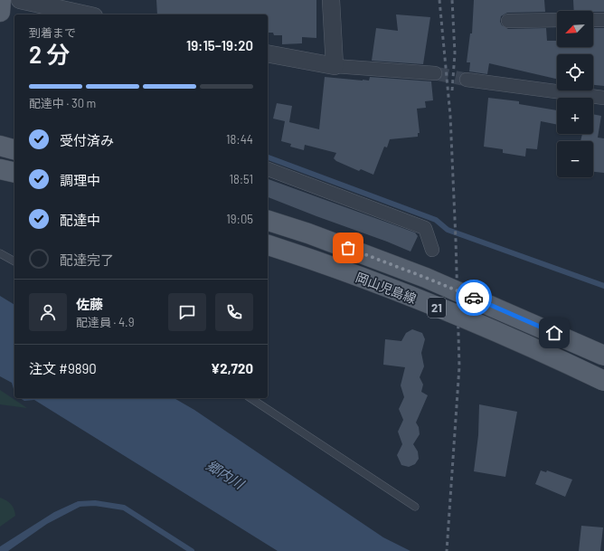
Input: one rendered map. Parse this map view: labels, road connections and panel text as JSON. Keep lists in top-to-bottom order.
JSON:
{
  "streets": {
    "main road": ["岡山児島線", "21"]
  },
  "water": ["郷内川"],
  "north": "bottom left",
  "page": {
    "map_buttons": ["+", "−"],
    "heading": ["2 分", "到着まで", "19:15–19:20"],
    "panel": [
      "佐藤",
      "配達員 · 4.9",
      "注文 #9890",
      "¥2,720"
    ],
    "bar": "配達中 · 30 m",
    "list": [
      ["受付済み", "18:44"],
      ["調理中", "18:51"],
      ["配達中", "19:05"],
      "配達完了"
    ]
  }
}
